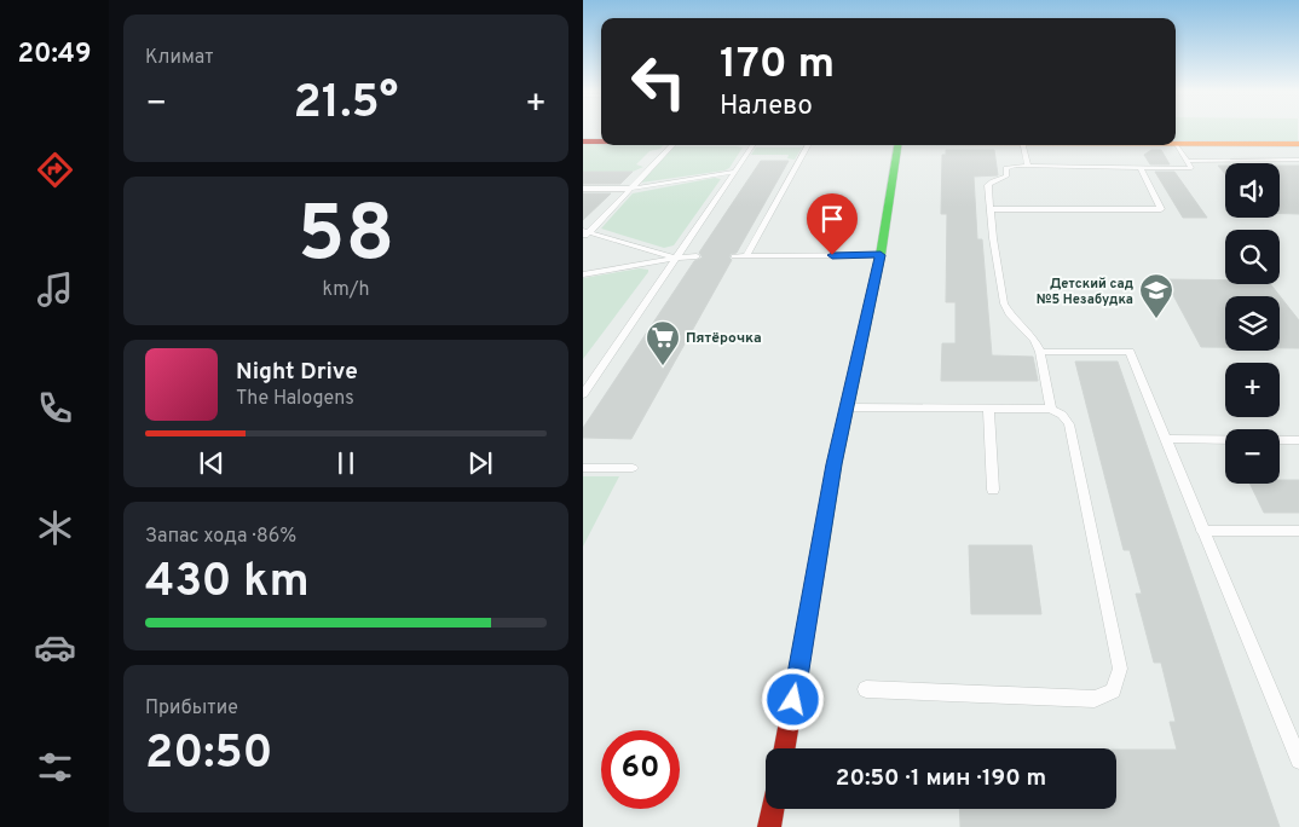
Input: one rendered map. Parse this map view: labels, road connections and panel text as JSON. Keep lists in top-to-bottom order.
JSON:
{
  "places": {
    "school or university": ["Детский сад №5 Незабудка"],
    "supermarket": ["Пятёрочка"]
  },
  "page": {
    "tabs": "20:49",
    "tile": [
      "Климат",
      ["58", "km/h"],
      ["Запас хода · 86%", "430 km"],
      ["Прибытие", "20:50"]
    ],
    "turn": ["170 m", "Налево"],
    "heat": ["−", "21.5°", "+"],
    "map_buttons": ["+", "−"],
    "song": ["Night Drive", "The Halogens"],
    "limit": "60",
    "trip": "20:50 · 1 мин · 190 m"
  }
}
